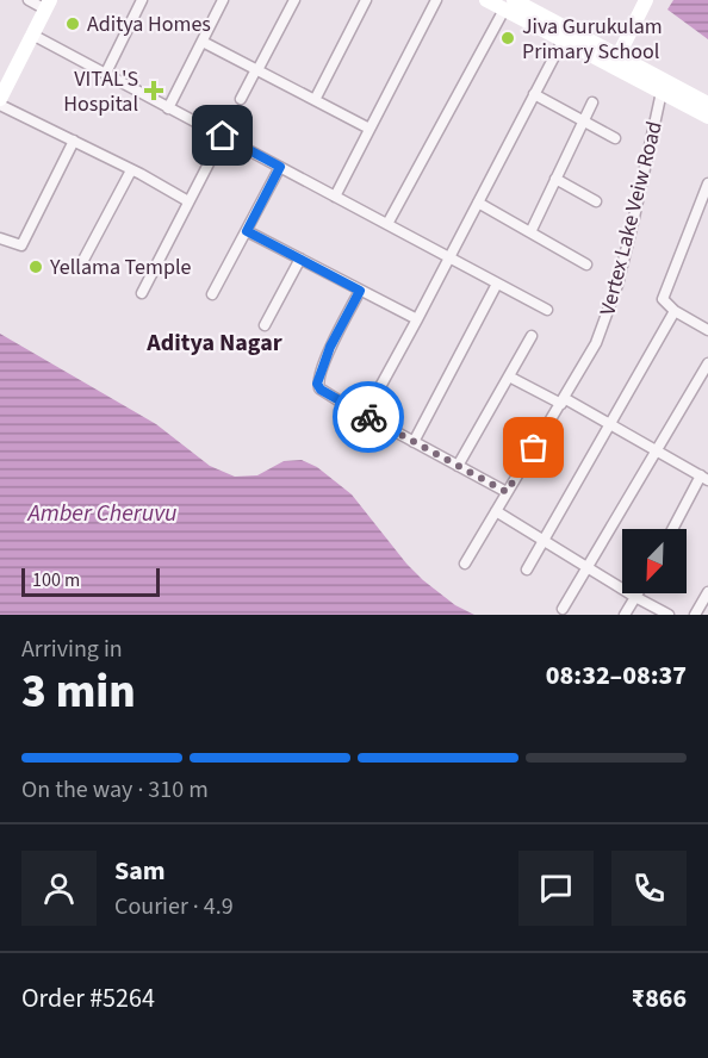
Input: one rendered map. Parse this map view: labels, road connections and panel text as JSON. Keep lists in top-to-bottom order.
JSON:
{
  "streets": {
    "street": ["Vertex Lake Veiw Road"]
  },
  "districts": ["Aditya Nagar"],
  "water": ["Amber Cheruvu"],
  "places": {
    "other": ["Aditya Homes", "Jiva Gurukulam Primary School", "Yellama Temple"],
    "health": ["VITAL'S Hospital"]
  },
  "scale_bar": "100 m",
  "north": "bottom left",
  "page": {
    "scale": "100 m",
    "heading": ["3 min", "Arriving in", "08:32–08:37"],
    "panel": [
      "Sam",
      "Courier · 4.9",
      "Order #5264",
      "₹866"
    ],
    "bar": "On the way · 310 m"
  }
}
